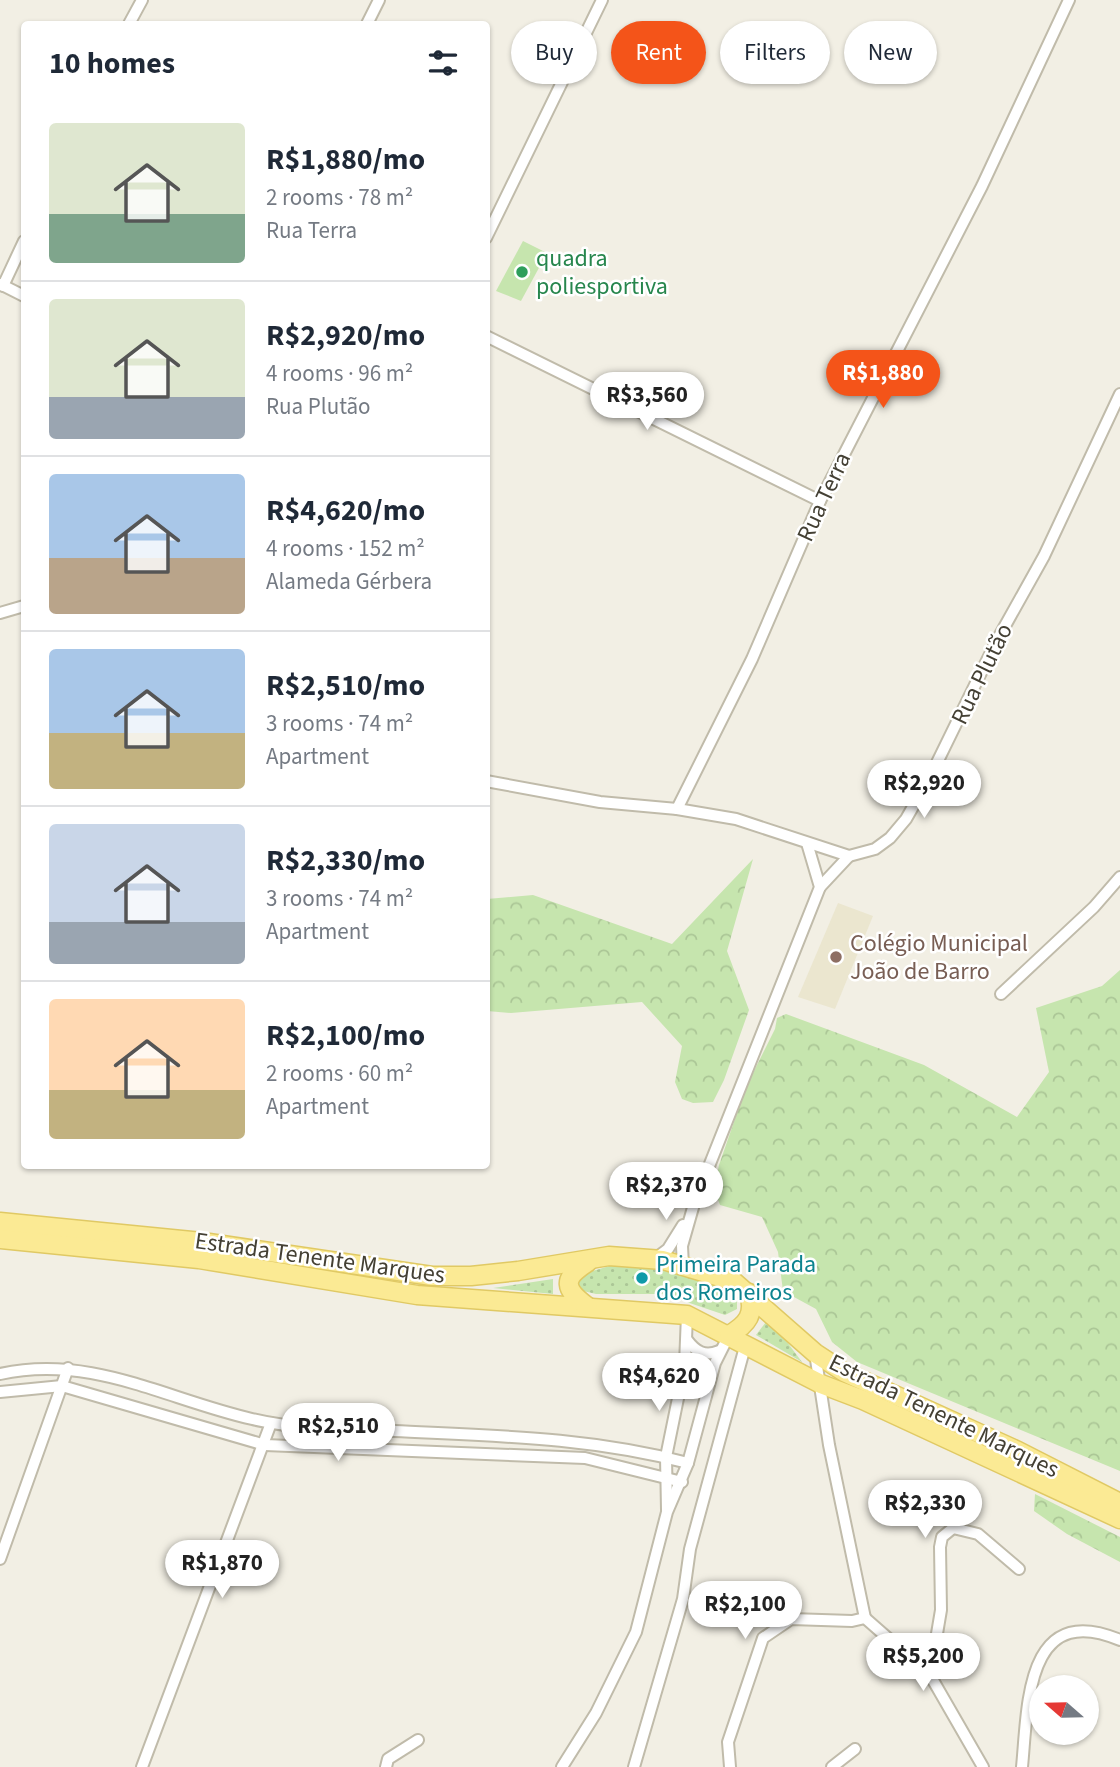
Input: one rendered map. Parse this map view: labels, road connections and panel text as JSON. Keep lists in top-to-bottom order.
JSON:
{
  "streets": {
    "main road": ["Estrada Tenente Marques"],
    "street": ["Rua Terra", "Rua Plutão"]
  },
  "places": ["quadra poliesportiva", "Colégio Municipal João de Barro", "Primeira Parada dos Romeiros"],
  "north": "left",
  "page": {
    "chip": [
      "Buy",
      "Rent",
      "Filters",
      "New"
    ],
    "heading": "10 homes",
    "list": [
      {
        "name": "R$1,880/mo",
        "note": "2 rooms · 78 m² · Rua Terra"
      },
      {
        "name": "R$2,920/mo",
        "note": "4 rooms · 96 m² · Rua Plutão"
      },
      {
        "name": "R$4,620/mo",
        "note": "4 rooms · 152 m² · Alameda Gérbera"
      },
      {
        "name": "R$2,510/mo",
        "note": "3 rooms · 74 m² · Apartment"
      },
      {
        "name": "R$2,330/mo",
        "note": "3 rooms · 74 m² · Apartment"
      },
      {
        "name": "R$2,100/mo",
        "note": "2 rooms · 60 m² · Apartment"
      }
    ],
    "price": [
      "R$1,880",
      "R$3,560",
      "R$2,920",
      "R$2,370",
      "R$4,620",
      "R$2,510",
      "R$2,330",
      "R$1,870",
      "R$2,100",
      "R$5,200"
    ]
  }
}
